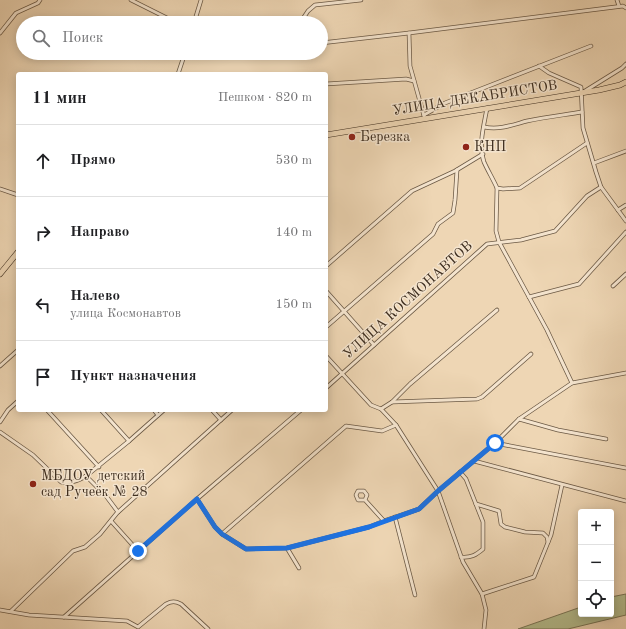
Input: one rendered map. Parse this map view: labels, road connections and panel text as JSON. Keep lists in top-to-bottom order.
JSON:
{
  "streets": {
    "main road": ["УЛИЦА ДЕКАБРИСТОВ"],
    "street": ["УЛИЦА КОСМОНАВТОВ"]
  },
  "places": ["Березка", "КНП", "МБДОУ детский сад Ручеёк № 28"],
  "page": {
    "search": "Поиск",
    "heading": ["11 мин", "Пешком · 820 m"],
    "list": [
      ["Прямо", "530 m"],
      ["Направо", "140 m"],
      ["Налево", "улица Космонавтов", "150 m"],
      "Пункт назначения"
    ],
    "map_buttons": ["+", "−"]
  }
}
